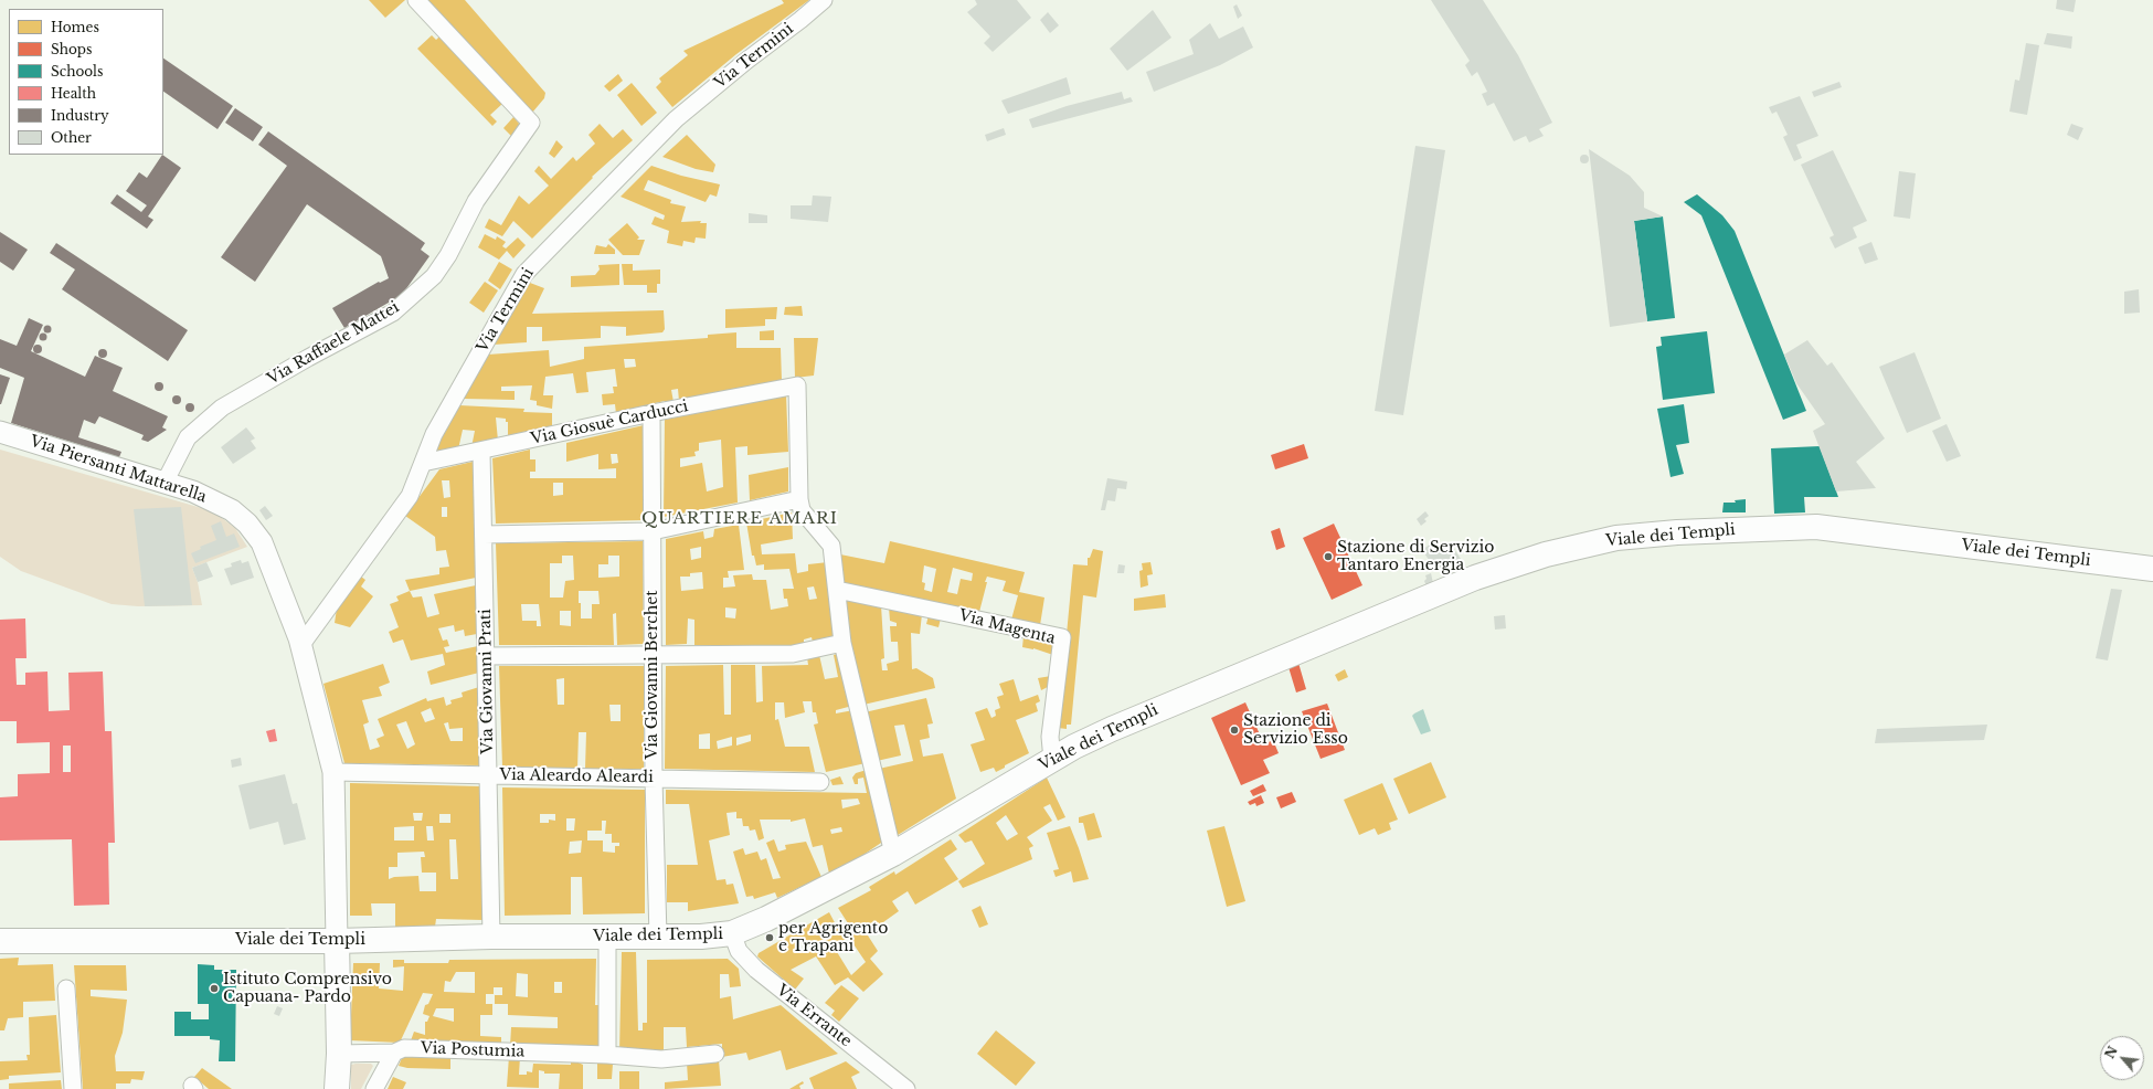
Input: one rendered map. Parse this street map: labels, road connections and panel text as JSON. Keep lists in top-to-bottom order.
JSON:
{
  "streets": {
    "main road": ["Viale dei Templi"],
    "street": [
      "Via Termini",
      "Via Raffaele Mattei",
      "Via Giosuè Carducci",
      "Via Piersanti Mattarella",
      "Via Magenta",
      "Via Giovanni Berchet",
      "Via Giovanni Prati",
      "Via Aleardo Aleardi",
      "Via Errante",
      "Via Postumia"
    ]
  },
  "crossings": [
    ["Via Termini", "Via Giosuè Carducci"],
    ["Via Termini", "Via Piersanti Mattarella"],
    ["Via Raffaele Mattei", "Via Piersanti Mattarella"],
    ["Via Giosuè Carducci", "Via Giovanni Berchet"],
    ["Via Giosuè Carducci", "Via Giovanni Prati"],
    ["Via Piersanti Mattarella", "Viale dei Templi"],
    ["Via Piersanti Mattarella", "Via Aleardo Aleardi"],
    ["Viale dei Templi", "Via Magenta"],
    ["Viale dei Templi", "Via Giovanni Berchet"],
    ["Viale dei Templi", "Via Giovanni Prati"],
    ["Viale dei Templi", "Via Errante"],
    ["Via Giovanni Berchet", "Via Aleardo Aleardi"],
    ["Via Giovanni Prati", "Via Aleardo Aleardi"]
  ],
  "districts": ["QUARTIERE AMARI"],
  "places": [
    "Stazione di Servizio Tantaro Energia",
    "Stazione di Servizio Esso",
    "per Agrigento e Trapani",
    "Istituto Comprensivo Capuana- Pardo"
  ],
  "legend": [
    "Homes",
    "Shops",
    "Schools",
    "Health",
    "Industry",
    "Other"
  ],
  "north": "top left"
}
